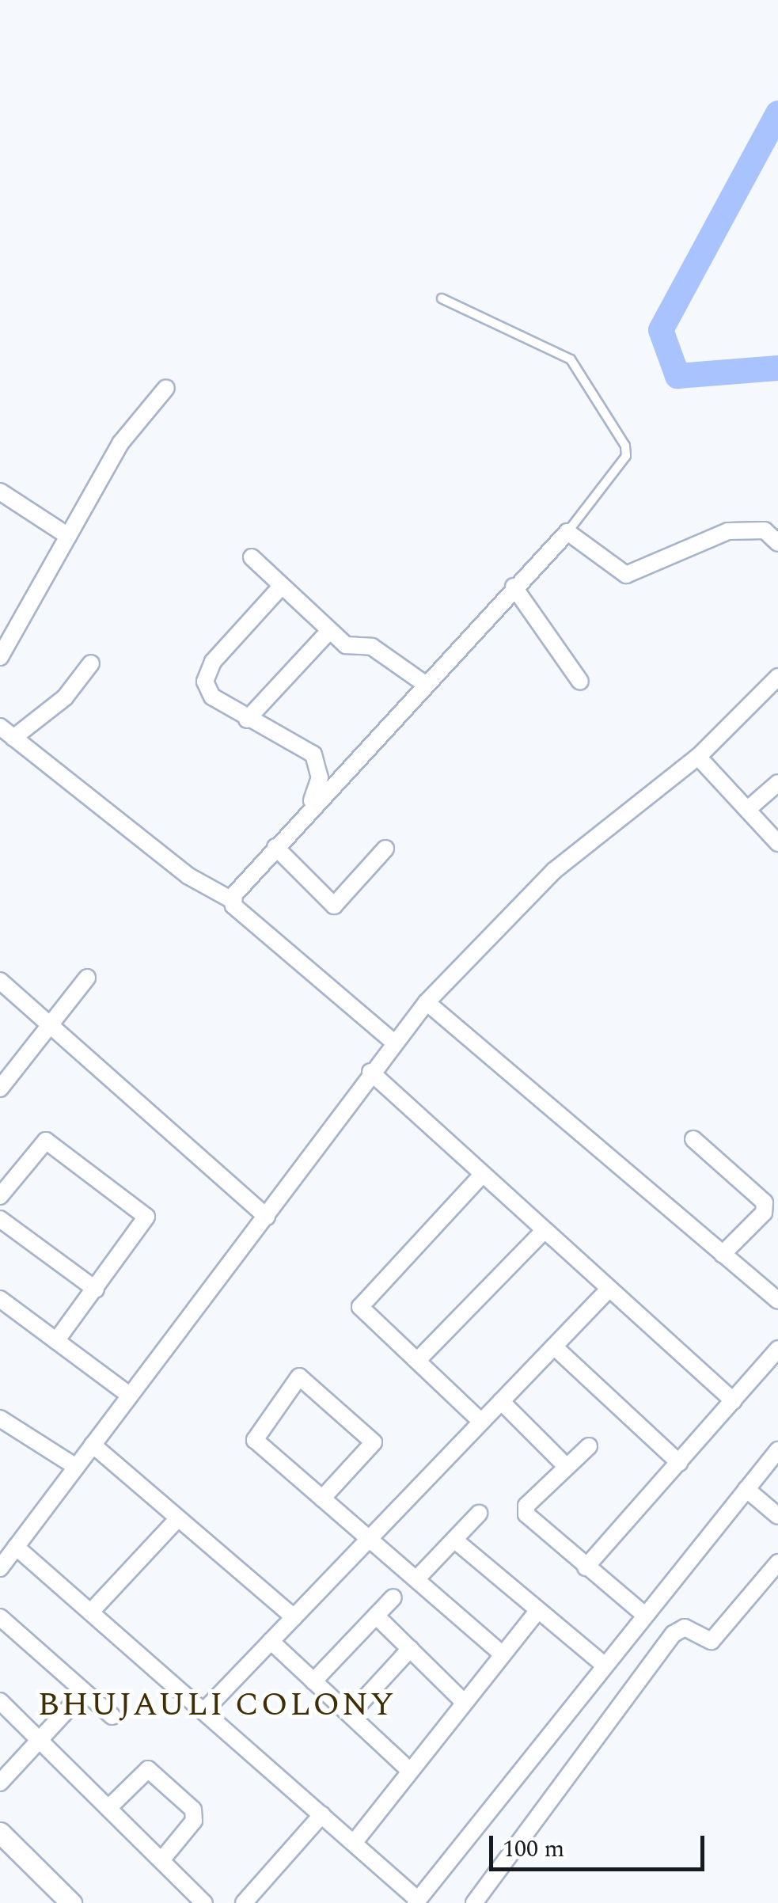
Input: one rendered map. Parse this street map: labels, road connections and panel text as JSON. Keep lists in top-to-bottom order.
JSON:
{
  "districts": ["BHUJAULI COLONY"],
  "scale_bar": "100 m"
}
